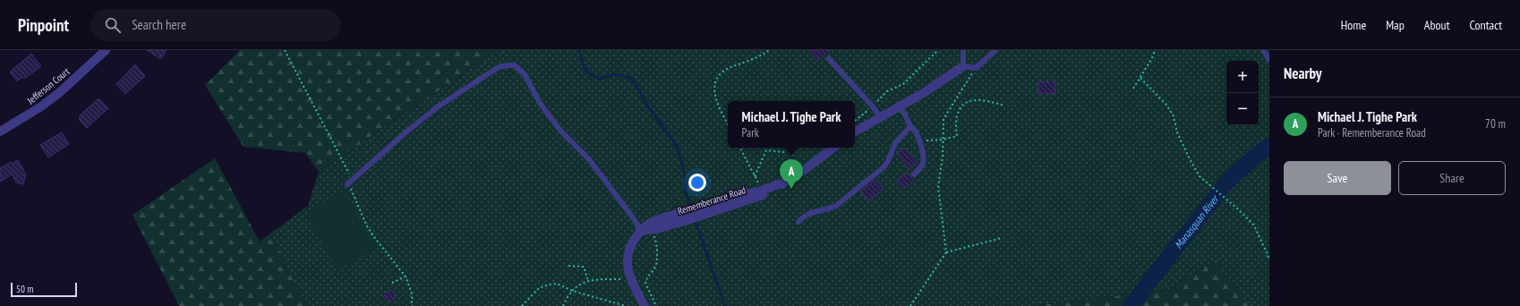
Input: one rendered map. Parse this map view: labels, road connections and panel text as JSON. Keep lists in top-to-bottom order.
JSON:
{
  "streets": {
    "street": ["Jefferson Court", "Rememberance Road"]
  },
  "water": ["Manasquan River"],
  "scale_bar": "50 m",
  "page": {
    "header": "Pinpoint",
    "search": "Search here",
    "nav": [
      "Home",
      "Map",
      "About",
      "Contact"
    ],
    "heading": "Nearby",
    "map_buttons": ["+", "−"],
    "list": [
      {
        "mark": "A",
        "name": "Michael J. Tighe Park",
        "note": "Park · Rememberance Road",
        "value": "70 m"
      }
    ],
    "popup": ["Michael J. Tighe Park", "Park"],
    "buttons": ["Save", "Share"],
    "pins": "A",
    "scale": "50 m"
  }
}
